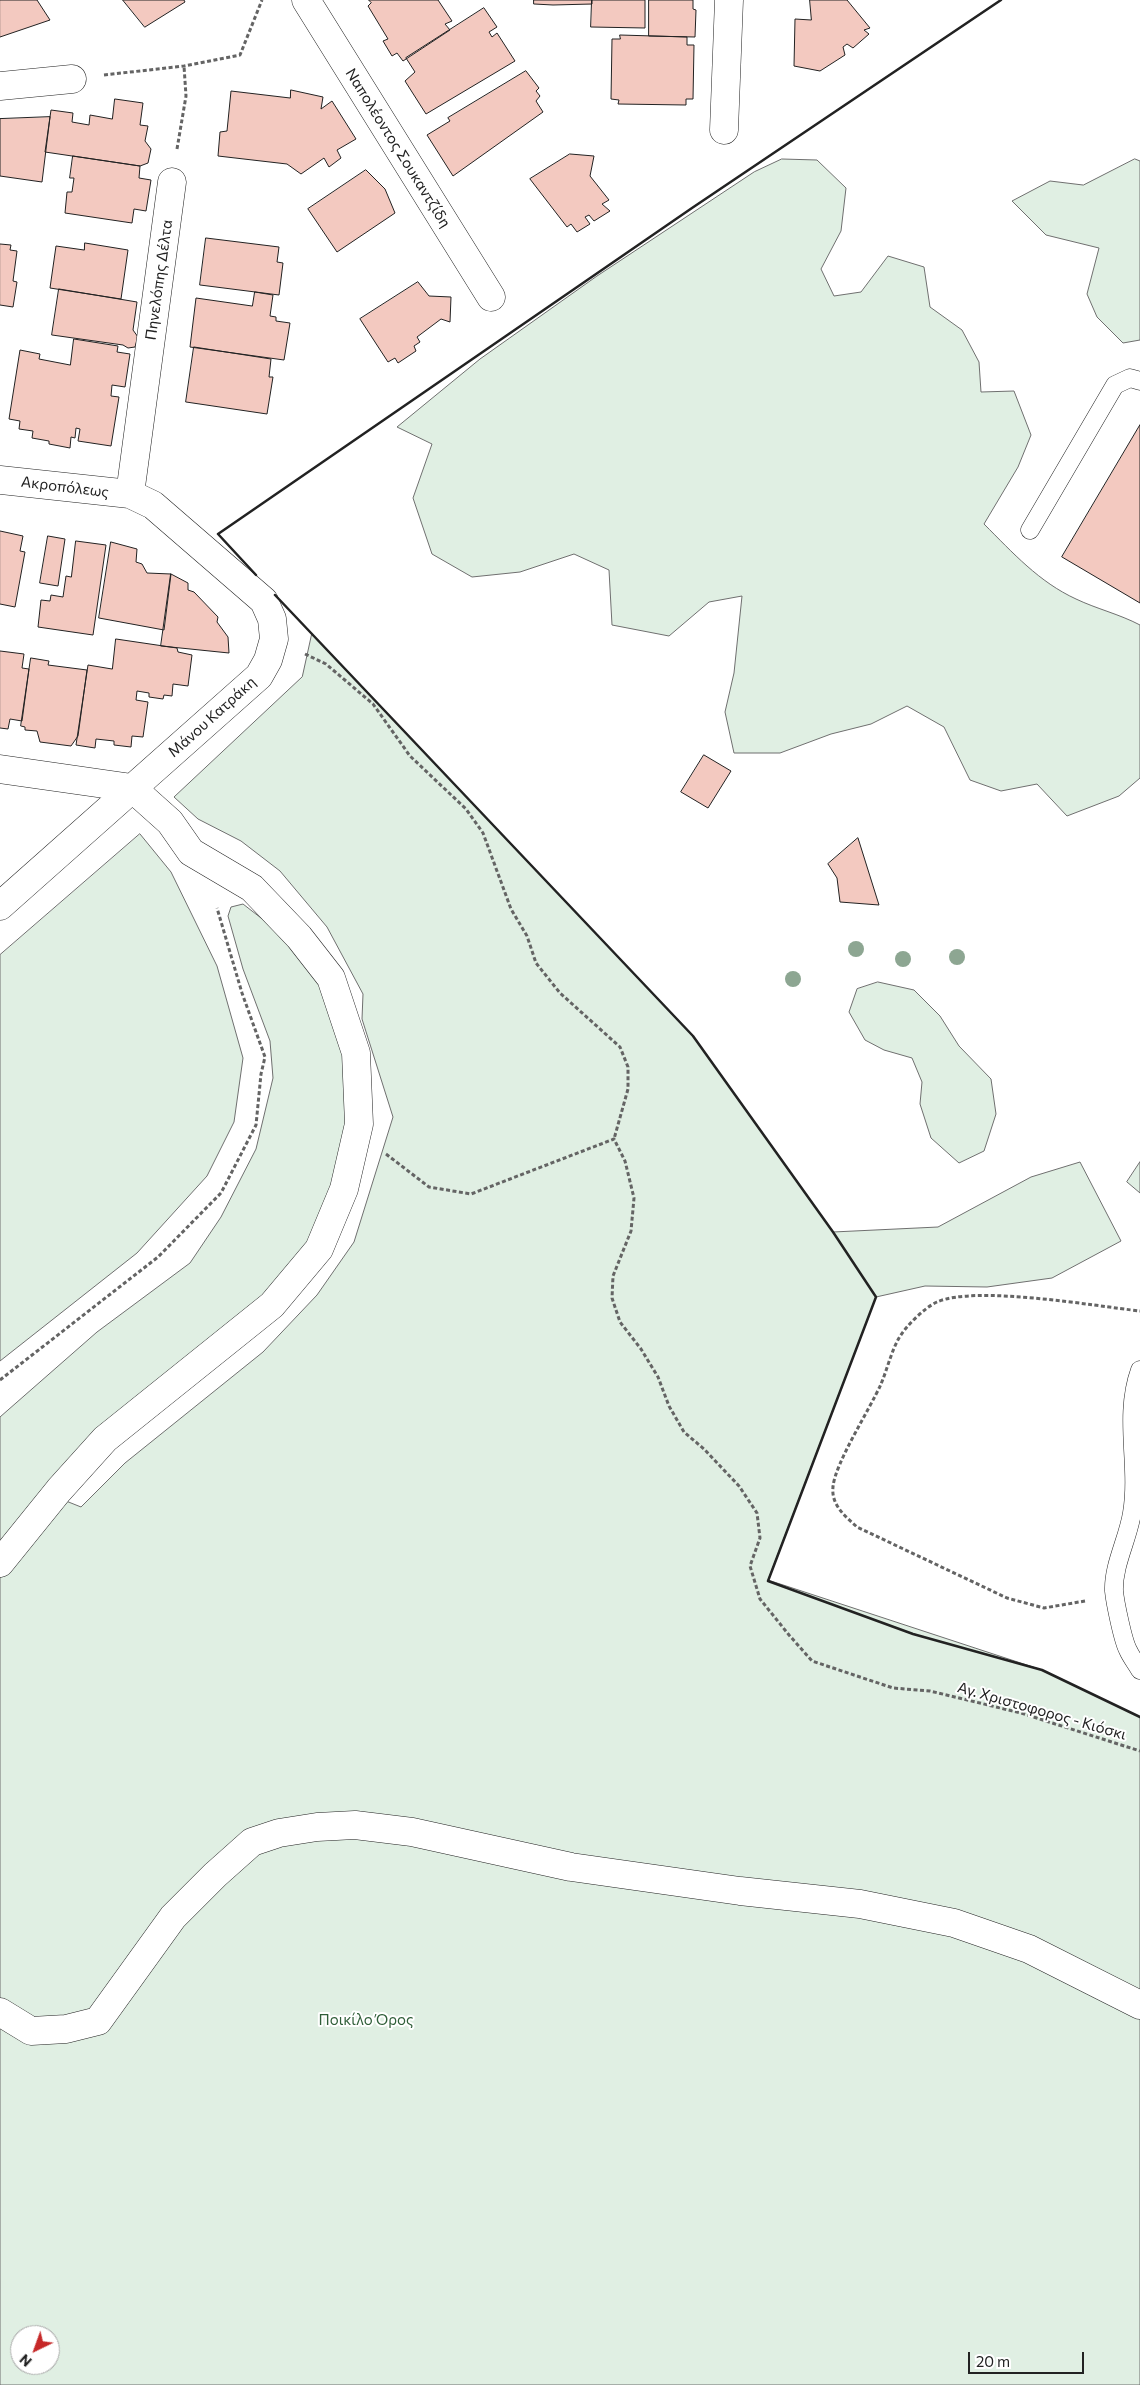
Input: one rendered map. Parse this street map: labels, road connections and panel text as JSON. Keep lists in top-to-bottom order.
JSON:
{
  "streets": {
    "street": [
      "Ναπολέοντος Σουκαντζίδη",
      "Πηνελόπης Δέλτα",
      "Ακροπόλεως",
      "Μάνου Κατράκη"
    ],
    "path": ["Αγ. Χριστοφορος - Κιόσκι"]
  },
  "crossings": [
    ["Πηνελόπης Δέλτα", "Ακροπόλεως"],
    ["Πηνελόπης Δέλτα", "Μάνου Κατράκη"],
    ["Ακροπόλεως", "Μάνου Κατράκη"]
  ],
  "parks": ["Ποικίλο Όρος"],
  "scale_bar": "20 m",
  "north": "bottom left"
}
